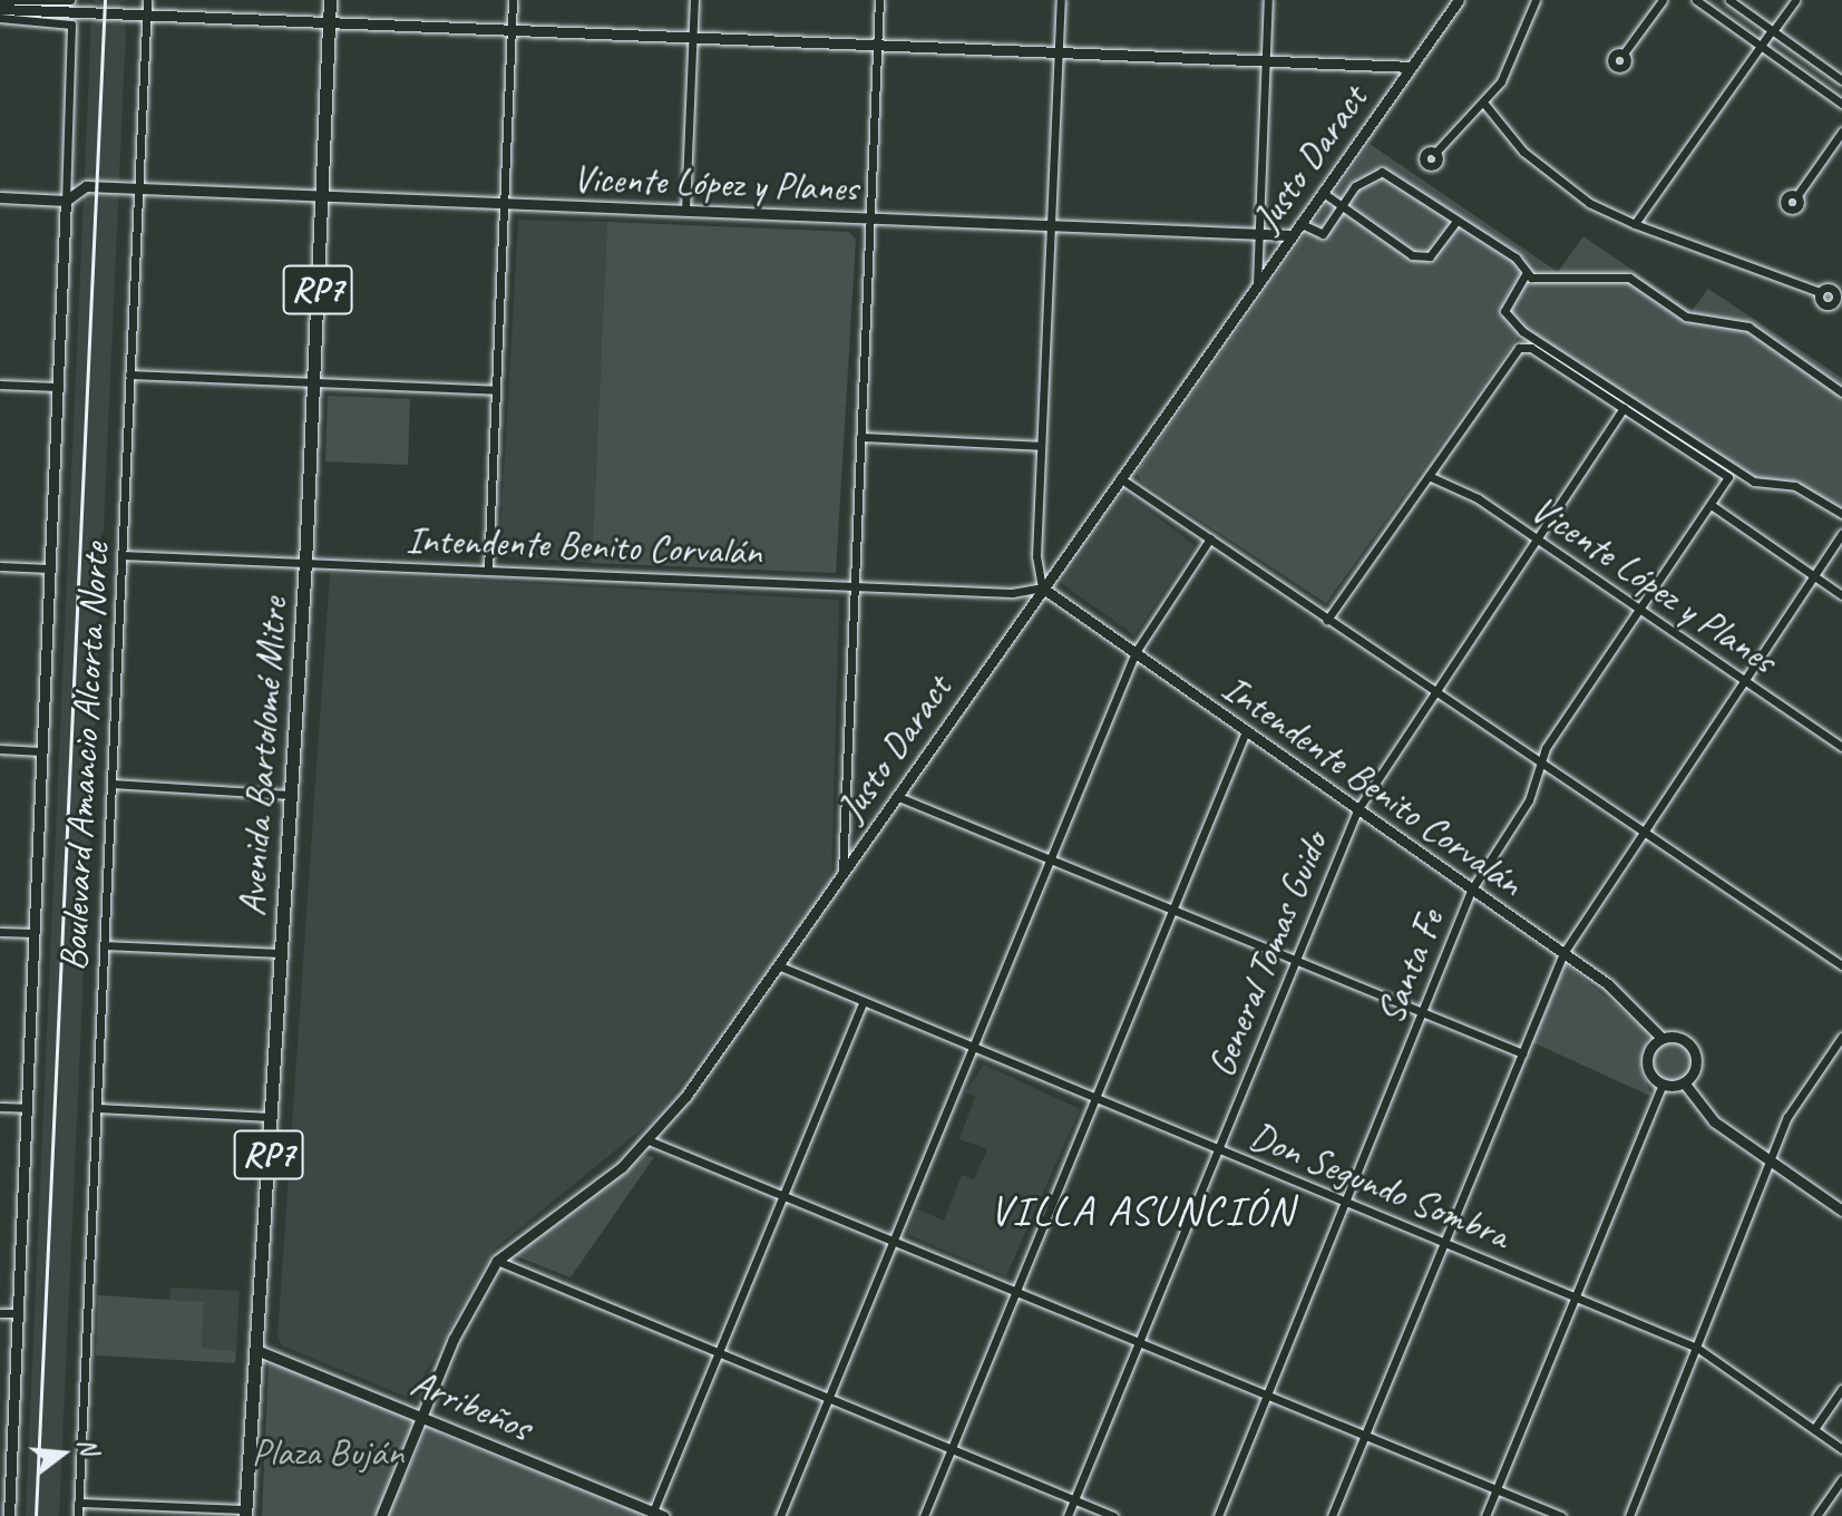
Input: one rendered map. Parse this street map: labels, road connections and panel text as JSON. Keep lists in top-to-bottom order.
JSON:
{
  "streets": {
    "main road": ["RP7", "Avenida Bartolomé Mitre"],
    "street": [
      "Justo Daract",
      "Vicente López y Planes",
      "Intendente Benito Corvalán",
      "Boulevard Amancio Alcorta Norte",
      "General Tomas Guido",
      "Santa Fe",
      "Don Segundo Sombra",
      "Arribeños"
    ]
  },
  "crossings": [
    ["Justo Daract", "Vicente López y Planes"],
    ["Justo Daract", "Intendente Benito Corvalán"],
    ["Justo Daract", "Don Segundo Sombra"],
    ["Justo Daract", "Arribeños"],
    ["Vicente López y Planes", "Boulevard Amancio Alcorta Norte"],
    ["Vicente López y Planes", "Avenida Bartolomé Mitre"],
    ["Vicente López y Planes", "General Tomas Guido"],
    ["Vicente López y Planes", "Santa Fe"],
    ["Intendente Benito Corvalán", "Boulevard Amancio Alcorta Norte"],
    ["Intendente Benito Corvalán", "Avenida Bartolomé Mitre"],
    ["Intendente Benito Corvalán", "General Tomas Guido"],
    ["Intendente Benito Corvalán", "Santa Fe"],
    ["Avenida Bartolomé Mitre", "Arribeños"],
    ["General Tomas Guido", "Santa Fe"],
    ["General Tomas Guido", "Don Segundo Sombra"],
    ["Santa Fe", "Don Segundo Sombra"]
  ],
  "districts": ["VILLA ASUNCIÓN"],
  "parks": ["Plaza Buján"],
  "north": "right"
}
